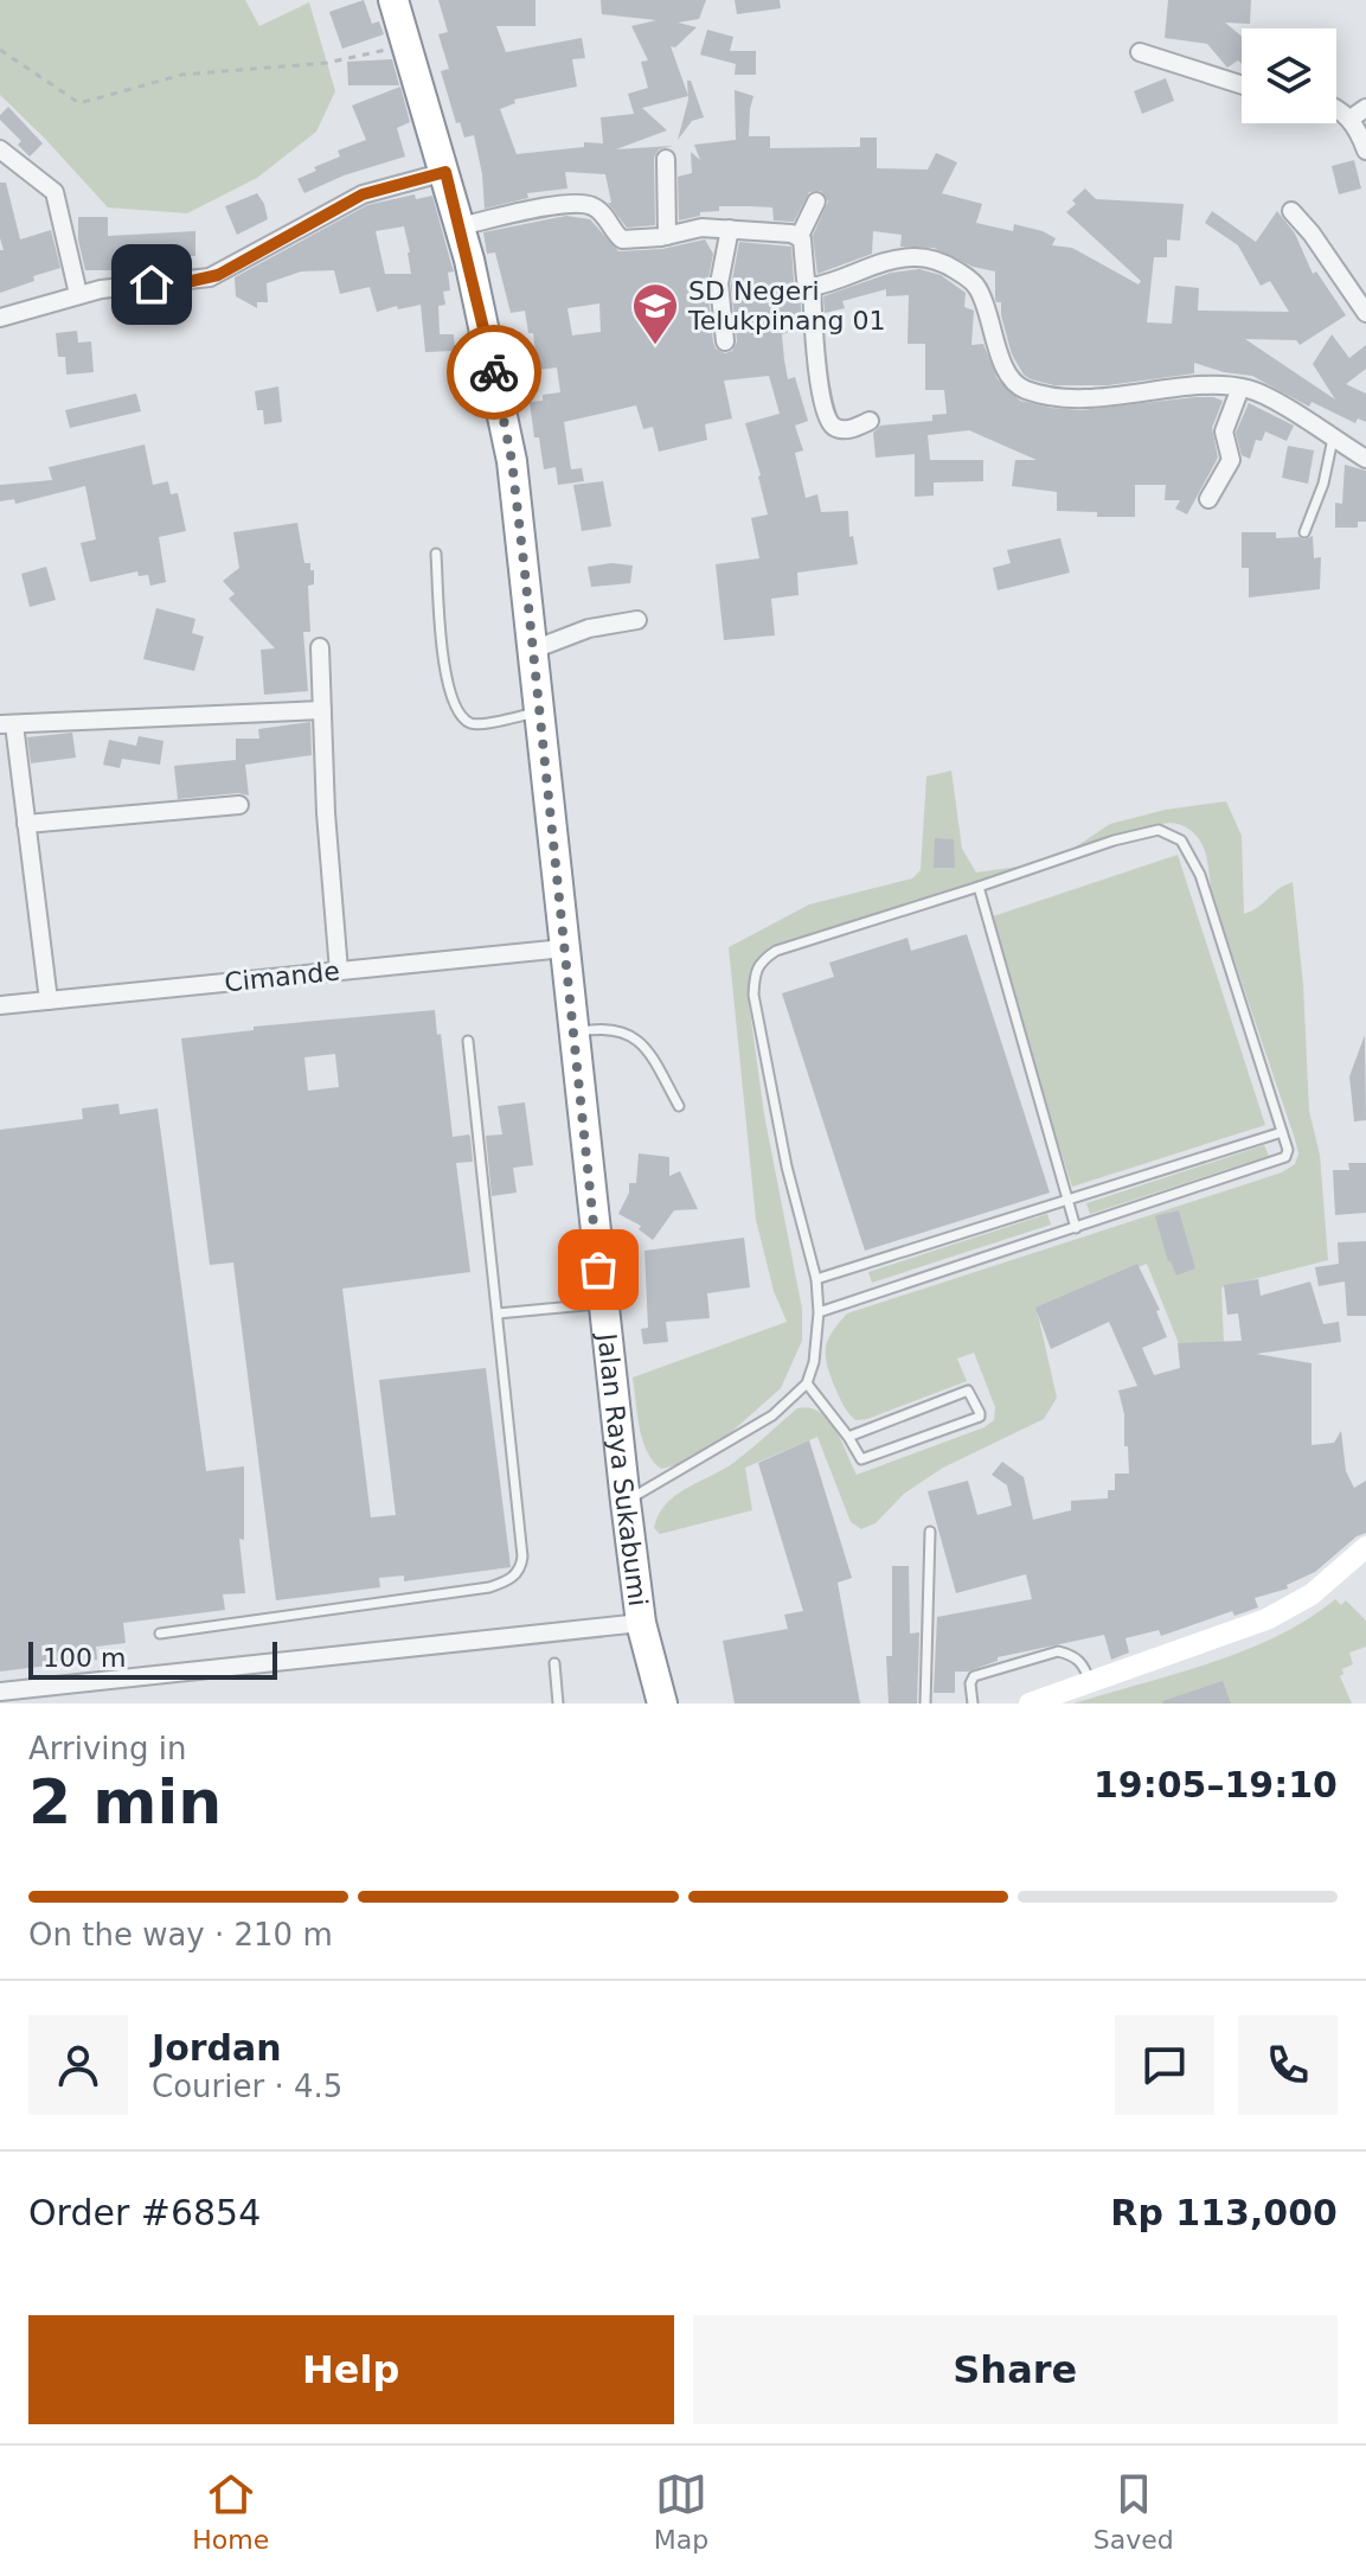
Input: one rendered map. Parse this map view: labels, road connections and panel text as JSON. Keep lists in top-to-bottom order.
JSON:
{
  "streets": {
    "highway": ["Jalan Raya Sukabumi"],
    "street": ["Cimande"]
  },
  "crossings": [
    ["Cimande", "Jalan Raya Sukabumi"]
  ],
  "places": {
    "school or university": ["SD Negeri Telukpinang 01"]
  },
  "scale_bar": "100 m",
  "page": {
    "scale": "100 m",
    "heading": ["2 min", "Arriving in", "19:05–19:10"],
    "panel": [
      "Jordan",
      "Courier · 4.5",
      "Order #6854",
      "Rp 113,000"
    ],
    "bar": "On the way · 210 m",
    "buttons": ["Help", "Share"],
    "tabs": ["Home", "Map", "Saved"]
  }
}
